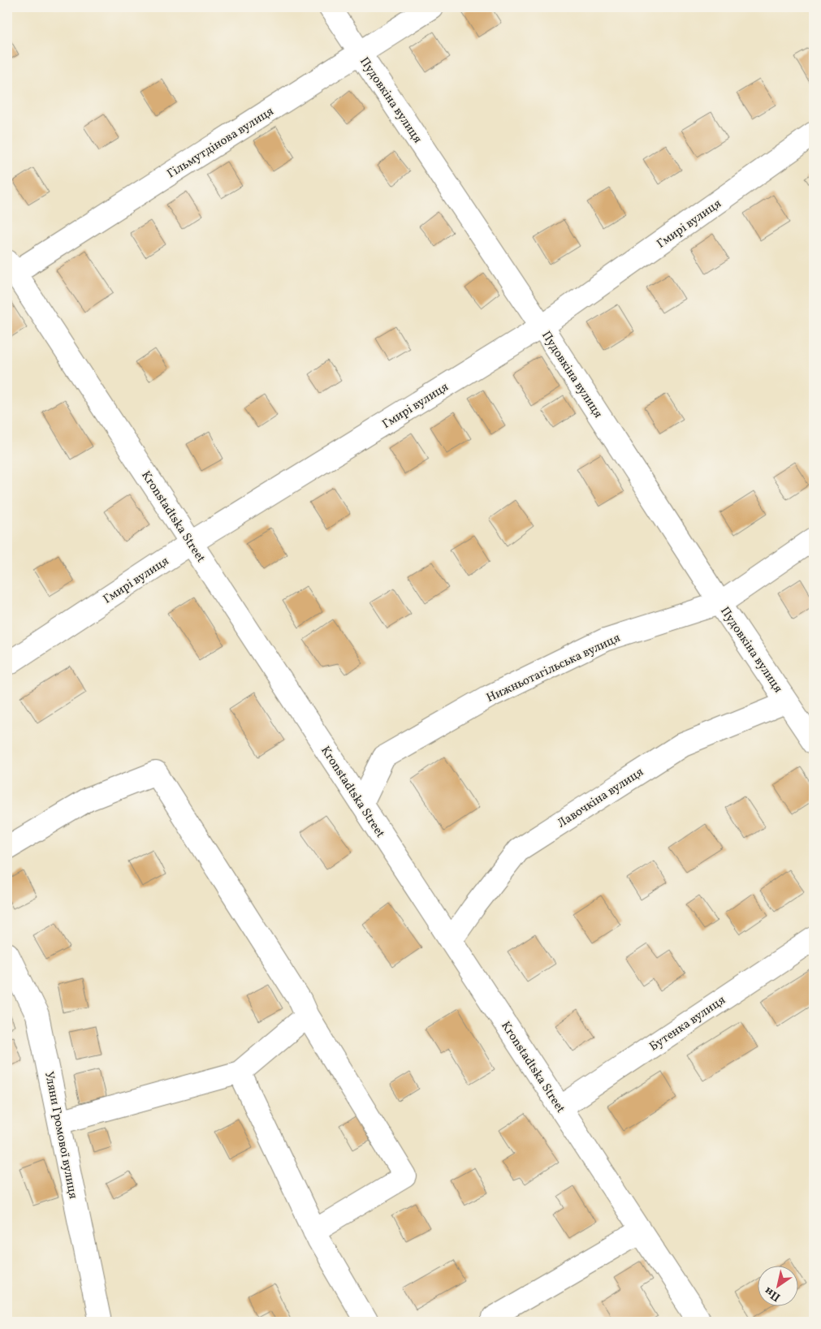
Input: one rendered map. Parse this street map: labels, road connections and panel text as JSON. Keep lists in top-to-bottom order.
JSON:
{
  "streets": {
    "street": [
      "Пудовкіна вулиця",
      "Гільмутдінова вулиця",
      "Гмирі вулиця",
      "Kronstadtska Street",
      "Нижньотагільська вулиця",
      "Лавочкіна вулиця",
      "Бутенка вулиця",
      "Уляни Громової вулиця"
    ]
  },
  "crossings": [
    ["Пудовкіна вулиця", "Гільмутдінова вулиця"],
    ["Пудовкіна вулиця", "Гмирі вулиця"],
    ["Пудовкіна вулиця", "Нижньотагільська вулиця"],
    ["Пудовкіна вулиця", "Лавочкіна вулиця"],
    ["Гільмутдінова вулиця", "Kronstadtska Street"],
    ["Гмирі вулиця", "Kronstadtska Street"],
    ["Kronstadtska Street", "Нижньотагільська вулиця"],
    ["Kronstadtska Street", "Лавочкіна вулиця"],
    ["Kronstadtska Street", "Бутенка вулиця"]
  ],
  "north": "bottom left"
}
